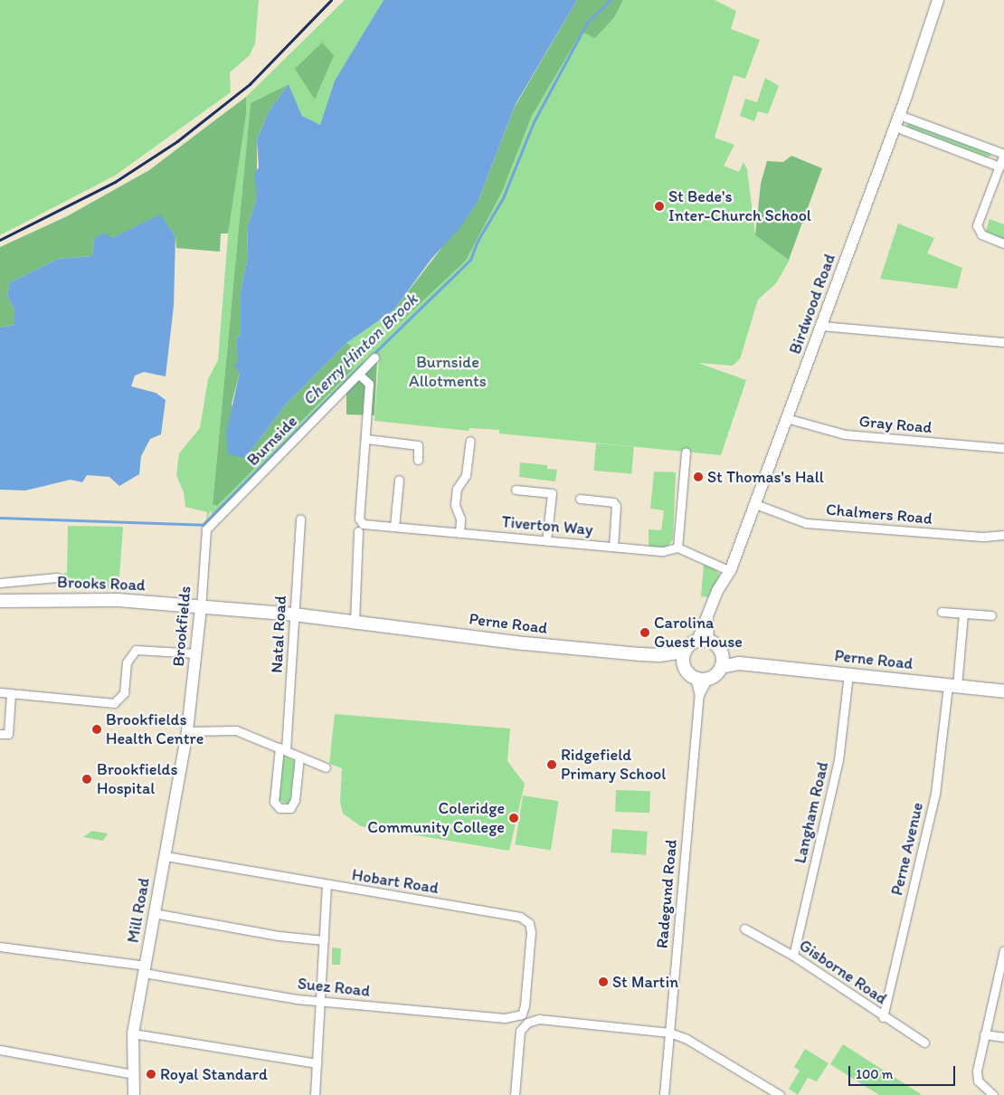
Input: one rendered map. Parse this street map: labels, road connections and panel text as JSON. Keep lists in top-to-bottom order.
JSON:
{
  "streets": {
    "main road": ["Brooks Road", "Perne Road"],
    "street": [
      "Birdwood Road",
      "Gray Road",
      "Burnside",
      "Chalmers Road",
      "Tiverton Way",
      "Brookfields",
      "Natal Road",
      "Langham Road",
      "Perne Avenue",
      "Hobart Road",
      "Radegund Road",
      "Mill Road",
      "Gisborne Road",
      "Suez Road"
    ]
  },
  "crossings": [
    ["Birdwood Road", "Gray Road"],
    ["Birdwood Road", "Chalmers Road"],
    ["Birdwood Road", "Perne Road"],
    ["Burnside", "Brookfields"],
    ["Brooks Road", "Perne Road"],
    ["Brooks Road", "Brookfields"],
    ["Perne Road", "Brookfields"],
    ["Perne Road", "Natal Road"],
    ["Perne Road", "Langham Road"],
    ["Perne Road", "Perne Avenue"],
    ["Brookfields", "Mill Road"],
    ["Langham Road", "Gisborne Road"],
    ["Perne Avenue", "Gisborne Road"],
    ["Hobart Road", "Mill Road"],
    ["Hobart Road", "Suez Road"],
    ["Mill Road", "Suez Road"]
  ],
  "water": ["Cherry Hinton Brook"],
  "parks": ["Burnside Allotments"],
  "places": [
    "St Bede's Inter-Church School",
    "St Thomas's Hall",
    "Carolina Guest House",
    "Brookfields Health Centre",
    "Ridgefield Primary School",
    "Brookfields Hospital",
    "Coleridge Community College",
    "St Martin",
    "Royal Standard"
  ],
  "scale_bar": "100 m"
}
